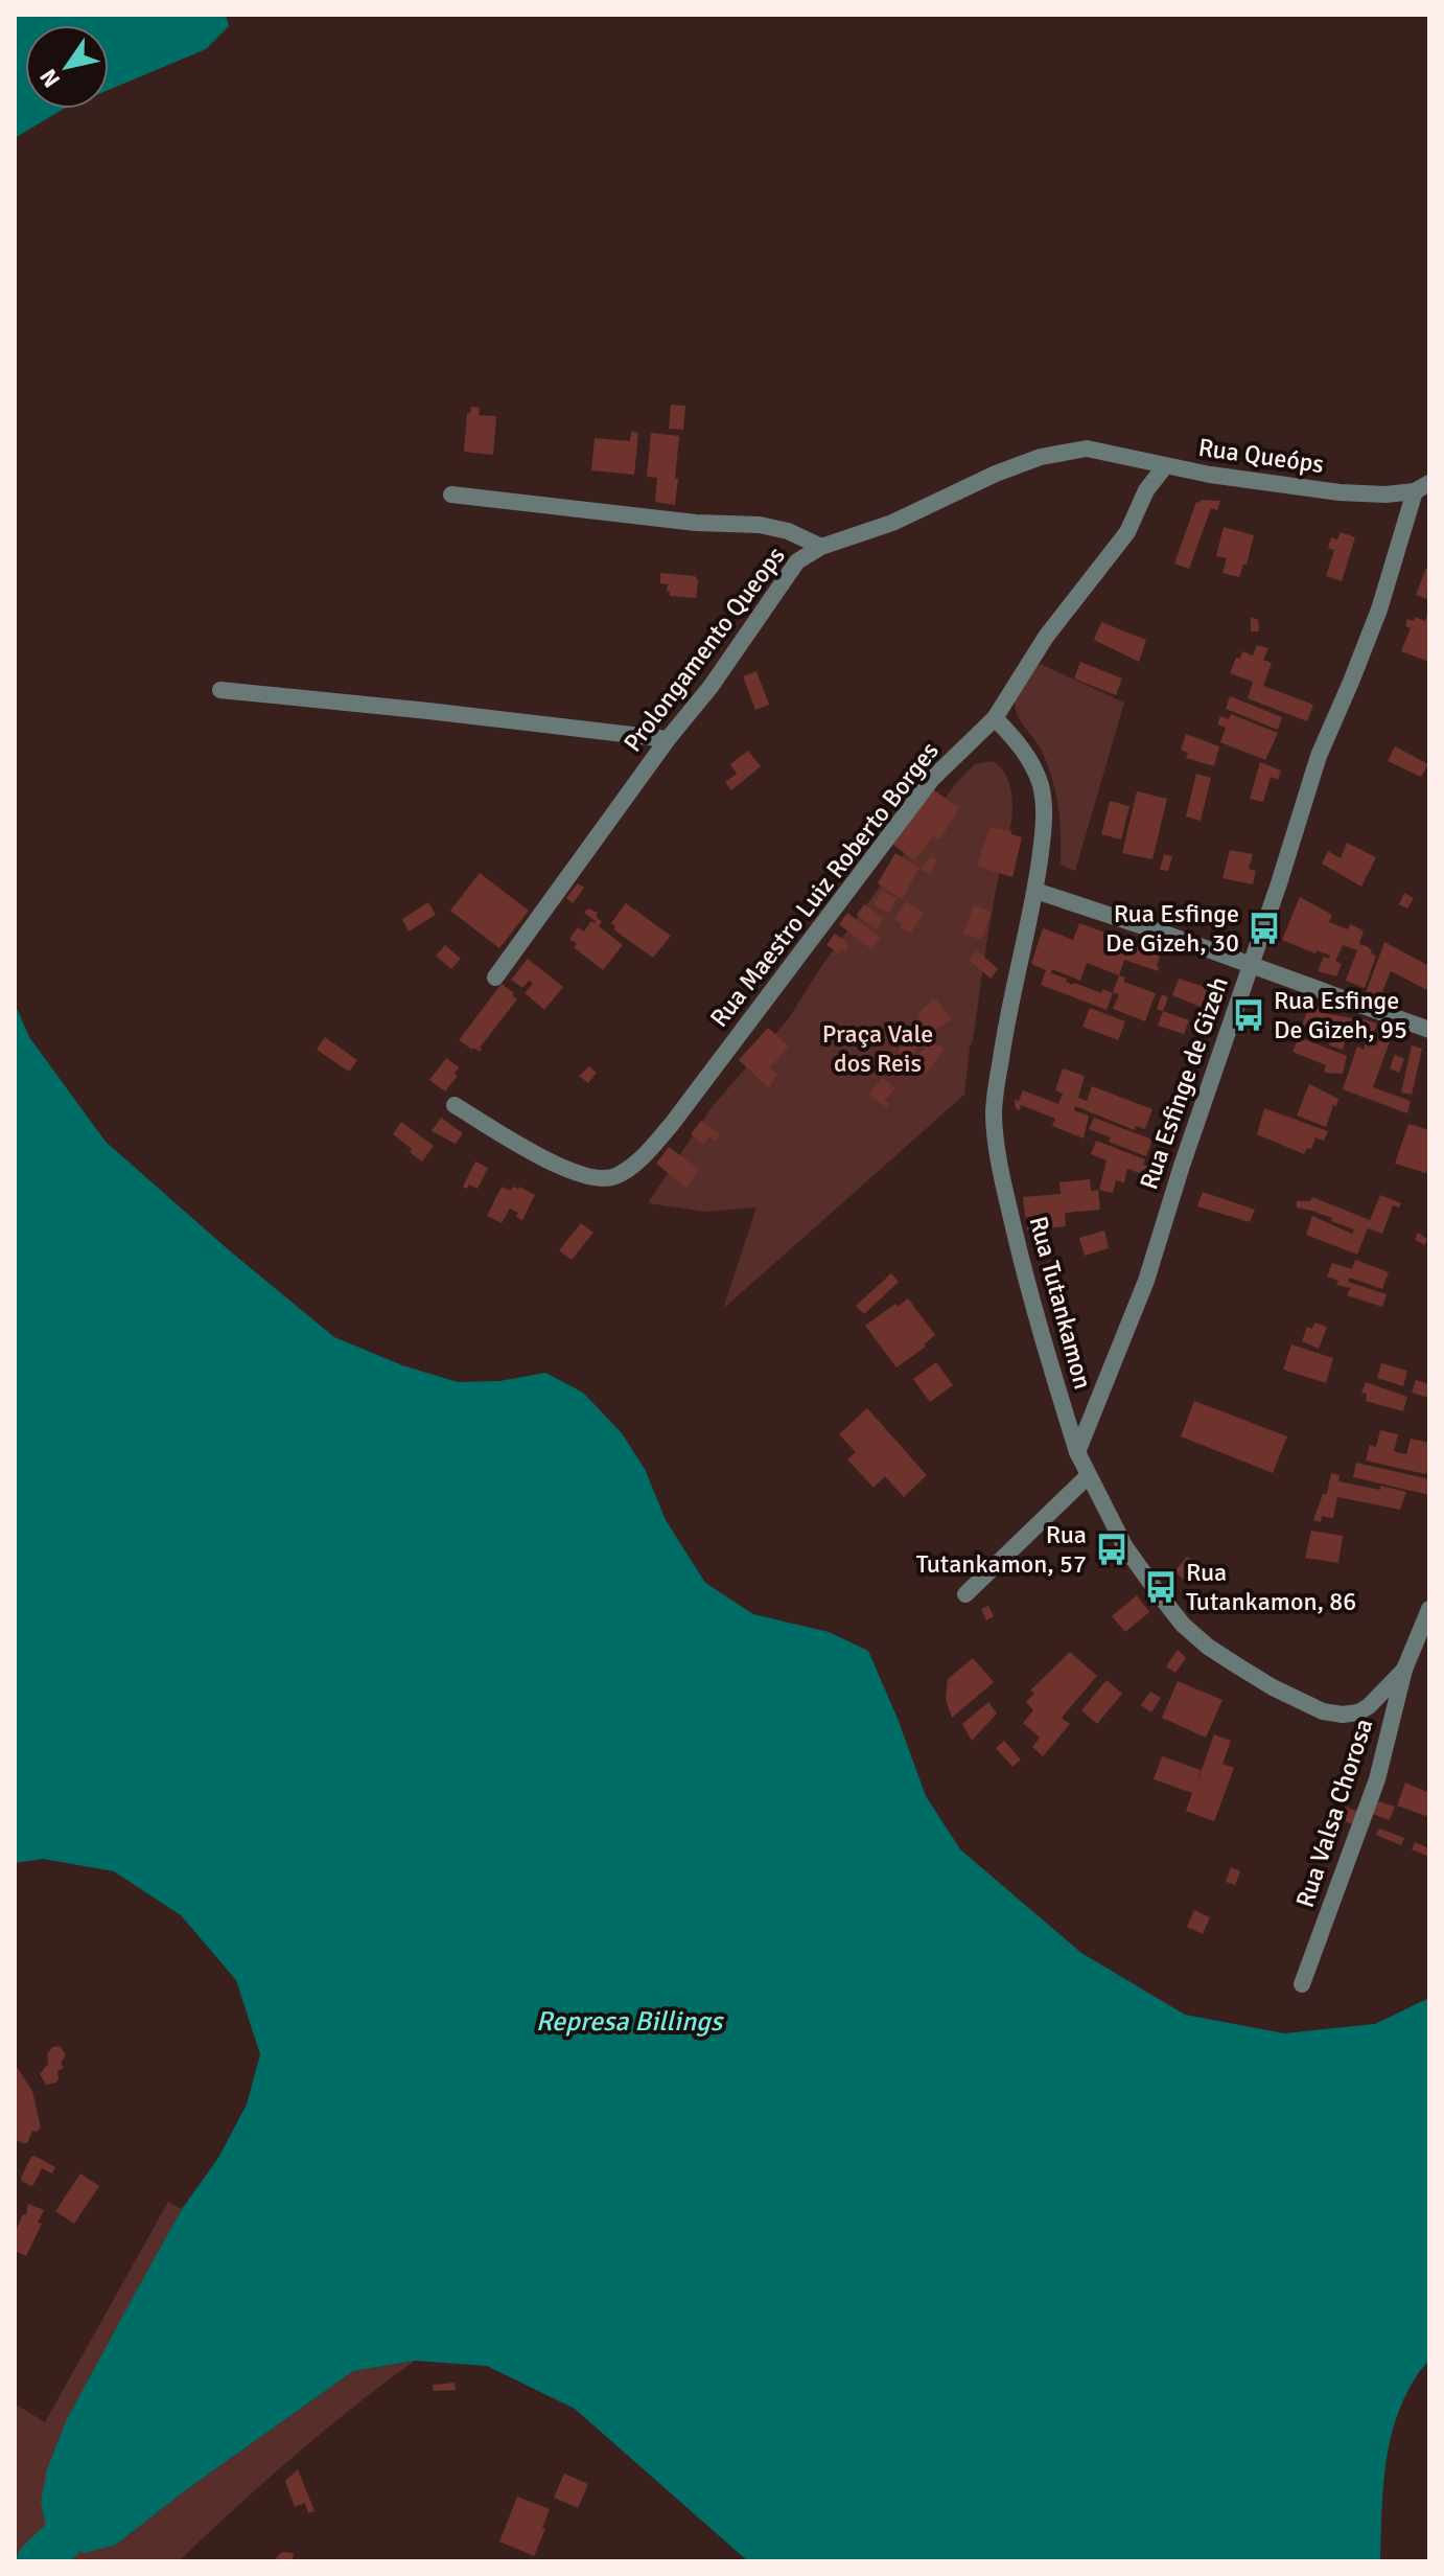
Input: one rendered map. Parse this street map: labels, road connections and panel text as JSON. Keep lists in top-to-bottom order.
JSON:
{
  "streets": {
    "street": [
      "Rua Queóps",
      "Prolongamento Queops",
      "Rua Maestro Luiz Roberto Borges",
      "Rua Esfinge de Gizeh",
      "Rua Tutankamon",
      "Rua Valsa Chorosa"
    ]
  },
  "crossings": [
    ["Rua Queóps", "Prolongamento Queops"],
    ["Rua Queóps", "Rua Maestro Luiz Roberto Borges"],
    ["Rua Queóps", "Rua Esfinge de Gizeh"],
    ["Rua Maestro Luiz Roberto Borges", "Rua Tutankamon"],
    ["Rua Esfinge de Gizeh", "Rua Tutankamon"],
    ["Rua Tutankamon", "Rua Valsa Chorosa"]
  ],
  "water": ["Represa Billings"],
  "parks": ["Praça Vale dos Reis"],
  "places": {
    "bus stop": [
      "Rua Esfinge De Gizeh, 30",
      "Rua Esfinge De Gizeh, 95",
      "Rua Tutankamon, 57",
      "Rua Tutankamon, 86"
    ]
  },
  "north": "bottom left"
}
